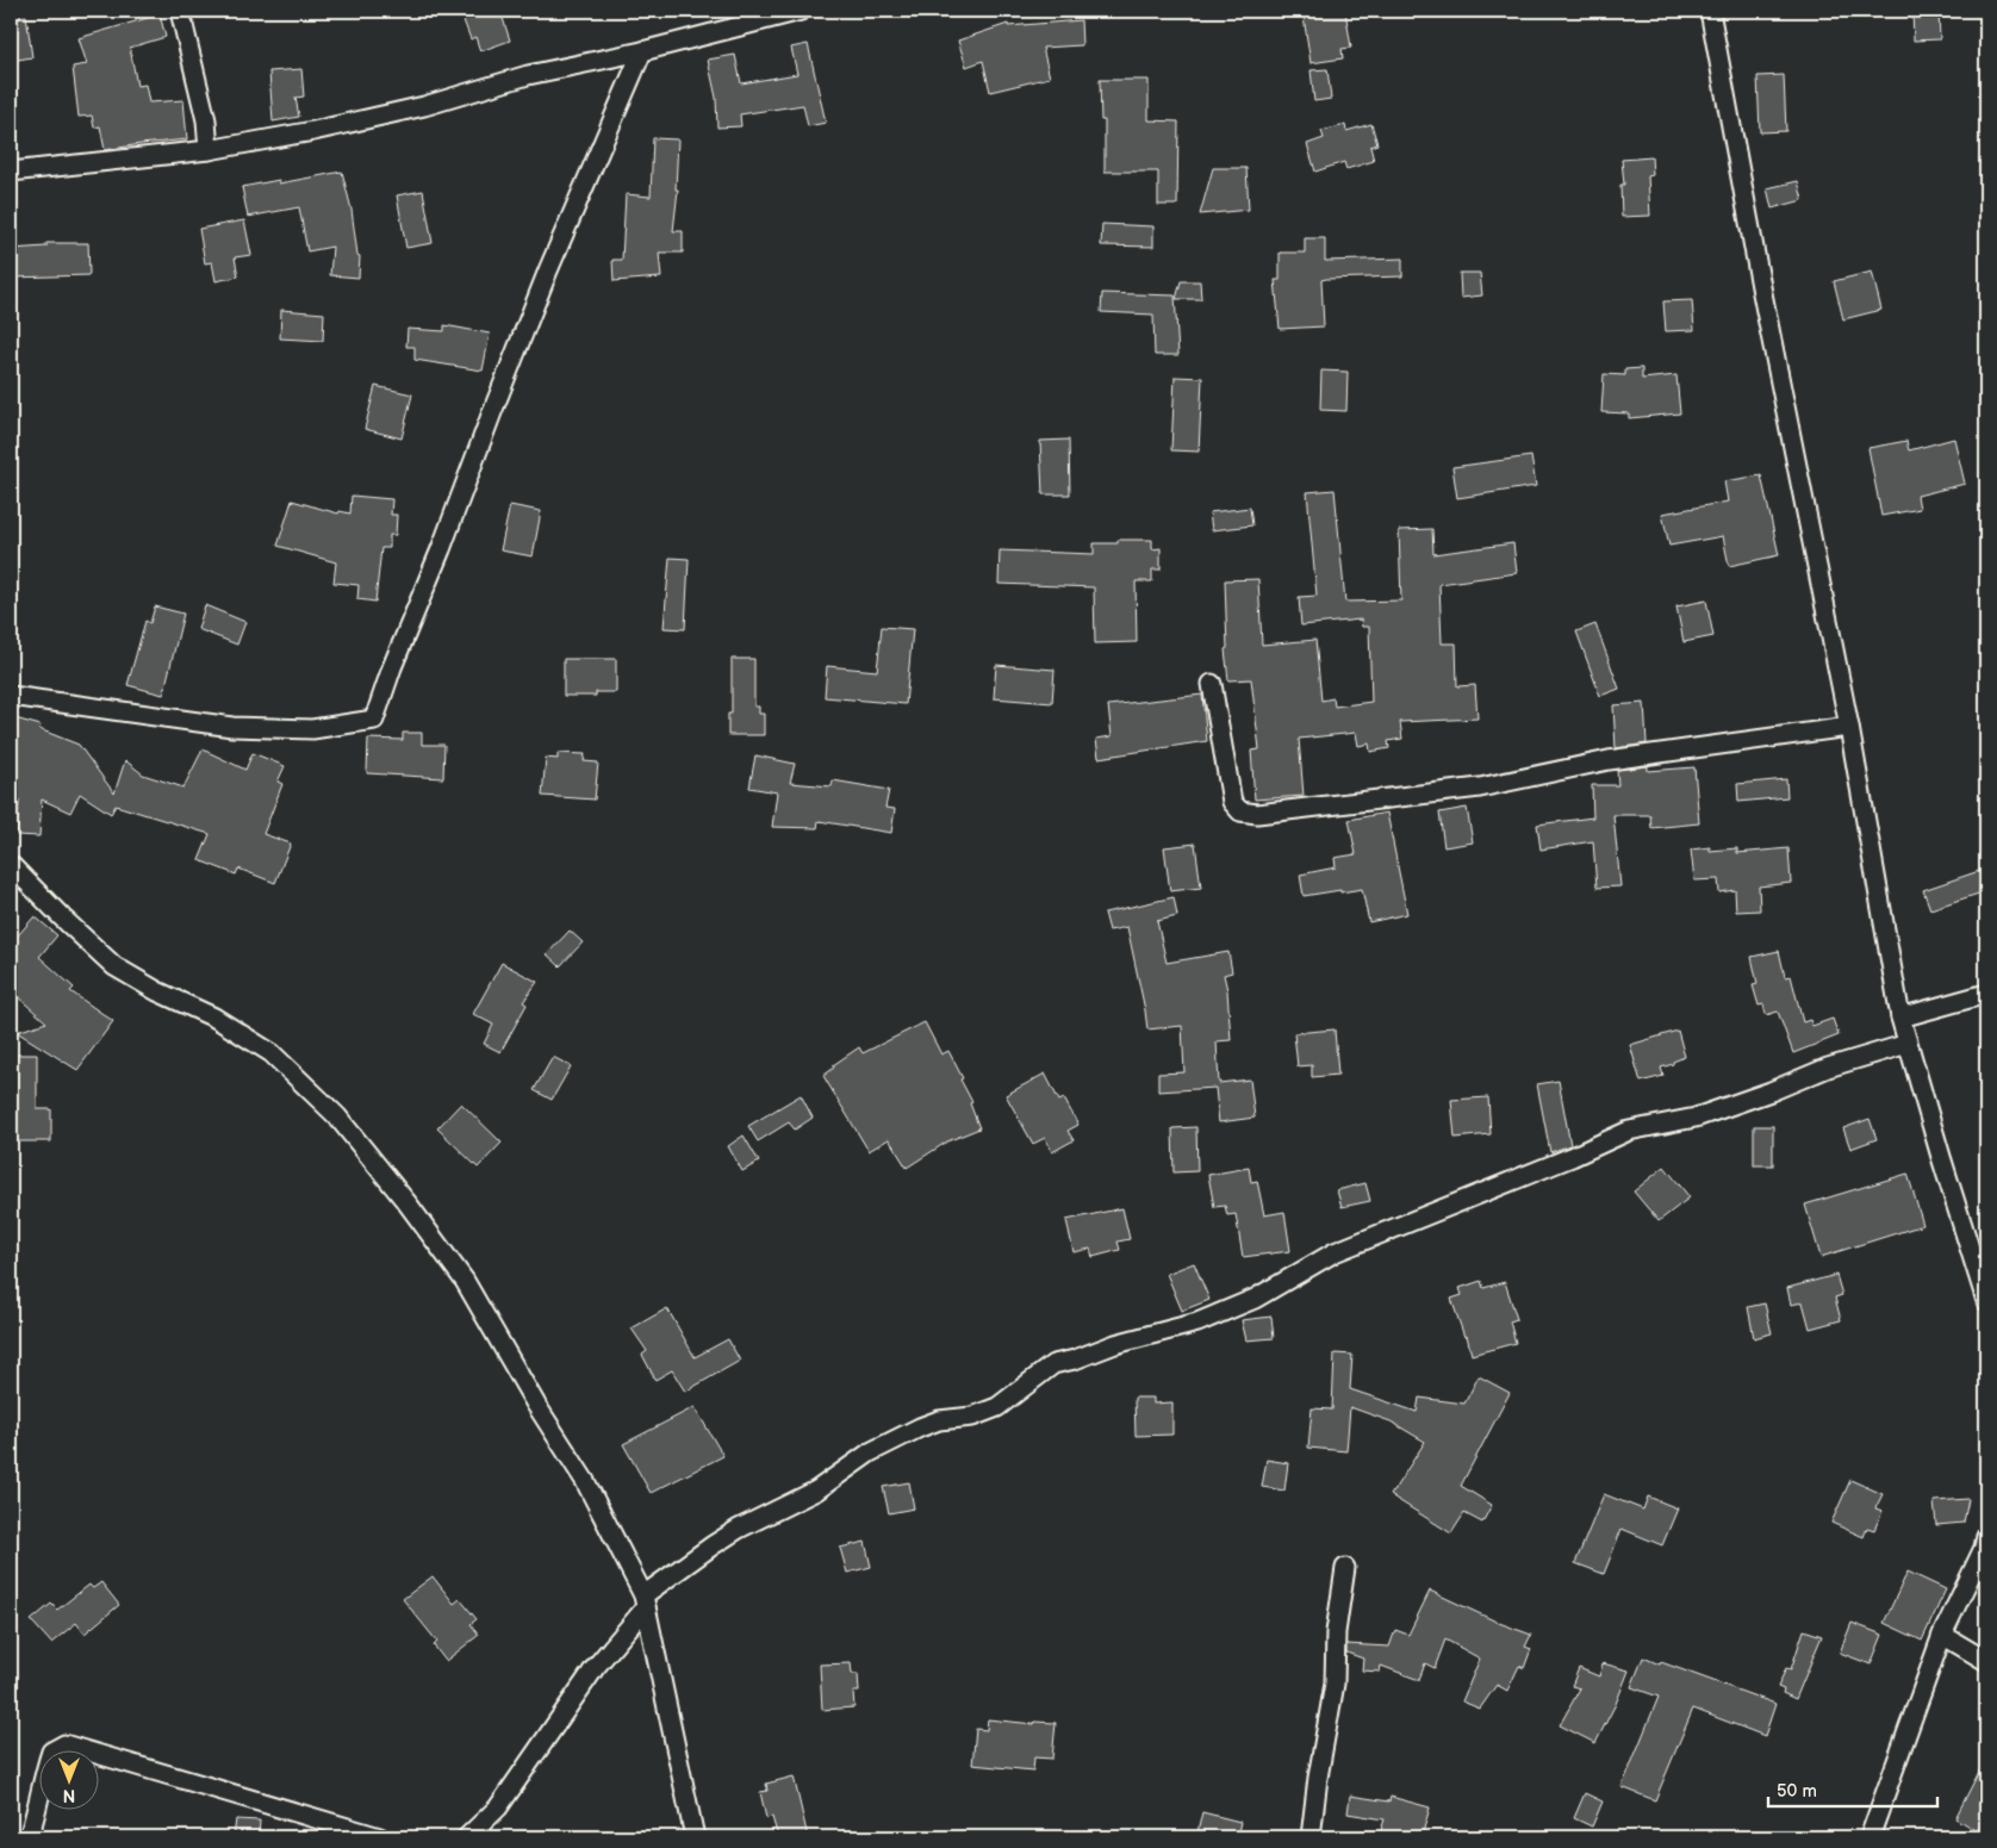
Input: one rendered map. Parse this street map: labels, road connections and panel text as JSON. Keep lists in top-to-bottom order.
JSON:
{
  "scale_bar": "50 m",
  "north": "bottom"
}
